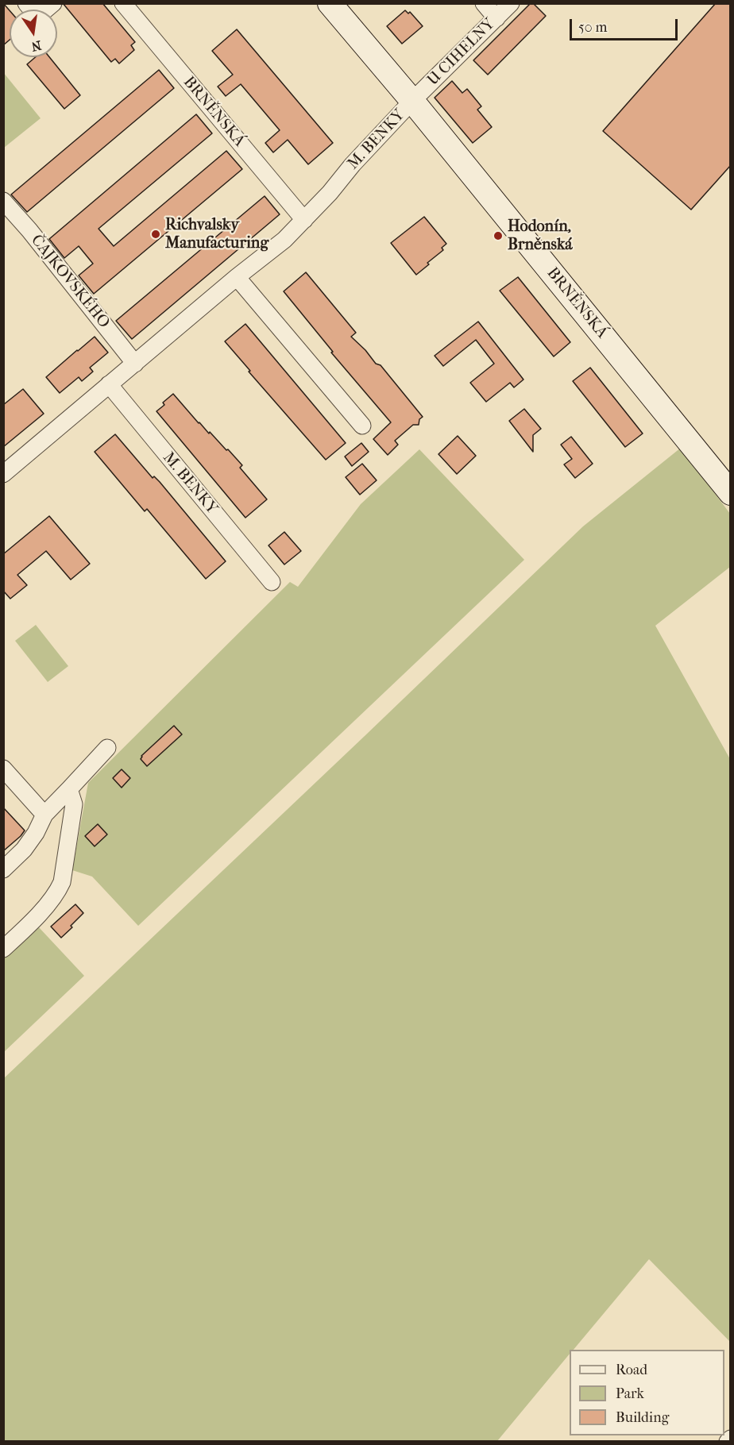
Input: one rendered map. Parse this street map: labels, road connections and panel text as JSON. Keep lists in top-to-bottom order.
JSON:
{
  "streets": {
    "main road": ["BRNĚNSKÁ"],
    "street": ["U CIHELNY", "M. BENKY", "ČAJKOVSKÉHO"]
  },
  "crossings": [
    ["U CIHELNY", "BRNĚNSKÁ"],
    ["U CIHELNY", "M. BENKY"],
    ["BRNĚNSKÁ", "M. BENKY"],
    ["M. BENKY", "ČAJKOVSKÉHO"]
  ],
  "places": ["Richvalsky Manufacturing", "Hodonín, Brněnská"],
  "legend": ["Road", "Park", "Building"],
  "scale_bar": "50 m",
  "north": "bottom"
}
